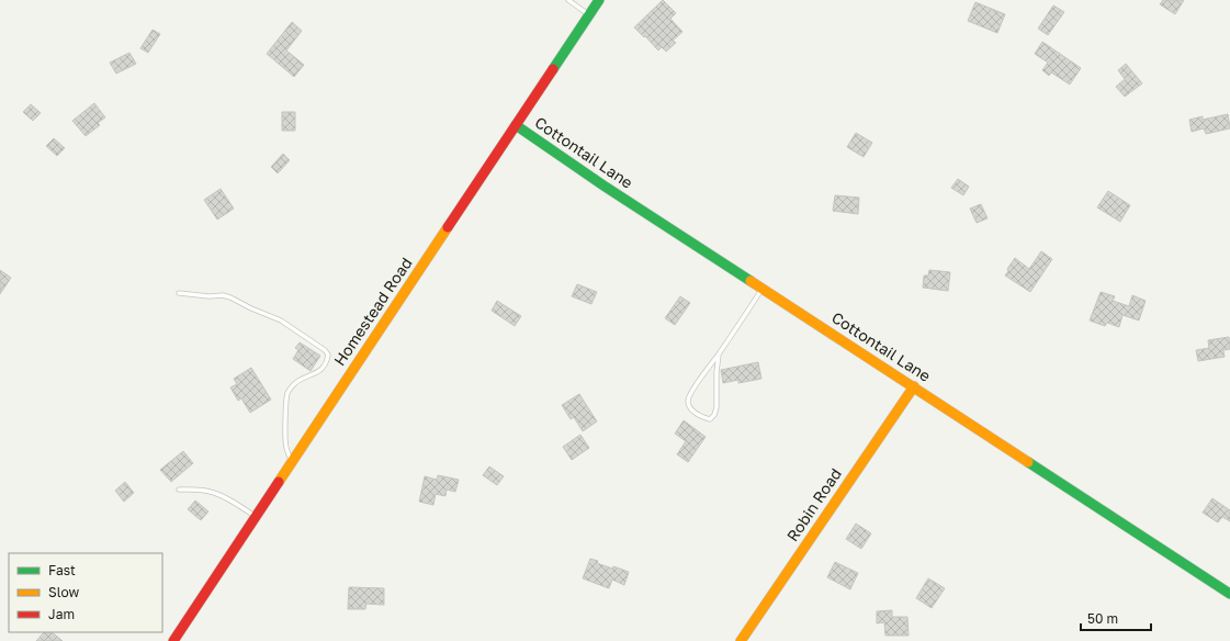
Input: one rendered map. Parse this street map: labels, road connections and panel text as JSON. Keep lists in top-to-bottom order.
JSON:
{
  "streets": {
    "street": ["Cottontail Lane", "Homestead Road", "Robin Road"]
  },
  "crossings": [
    ["Cottontail Lane", "Homestead Road"],
    ["Cottontail Lane", "Robin Road"]
  ],
  "legend": ["Fast", "Slow", "Jam"],
  "scale_bar": "50 m"
}
